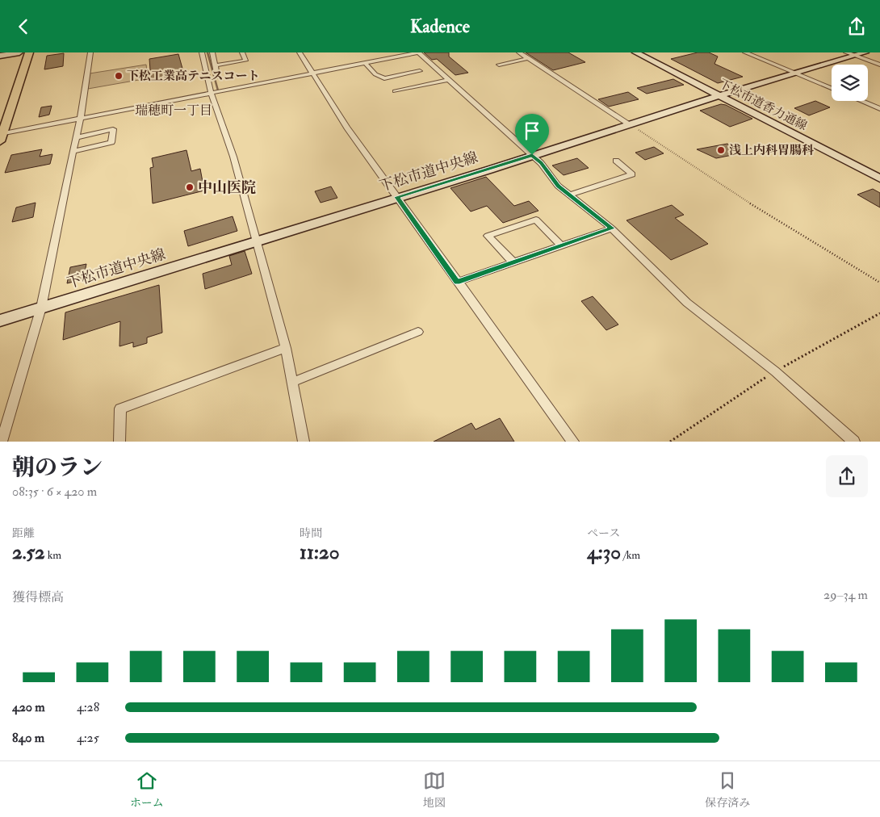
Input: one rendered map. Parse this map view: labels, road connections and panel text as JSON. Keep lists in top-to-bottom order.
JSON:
{
  "streets": {
    "street": ["下松市道香力通線", "下松市道中央線"]
  },
  "crossings": [
    ["下松市道香力通線", "下松市道中央線"]
  ],
  "districts": ["瑞穂町一丁目"],
  "places": ["下松工業高テニスコート", "浅上内科胃腸科", "中山医院"],
  "page": {
    "header": "Kadence",
    "heading": ["朝のラン", "08:35 · 6 × 420 m"],
    "stats": [
      ["距離", "2.52 km"],
      ["時間", "11:20"],
      ["ペース", "4:30 /km"]
    ],
    "chart": ["獲得標高", "29–34 m"],
    "list": [
      {
        "name": "420 m",
        "note": "4:28"
      },
      {
        "name": "840 m",
        "note": "4:25"
      }
    ],
    "tabs": ["ホーム", "地図", "保存済み"]
  }
}
